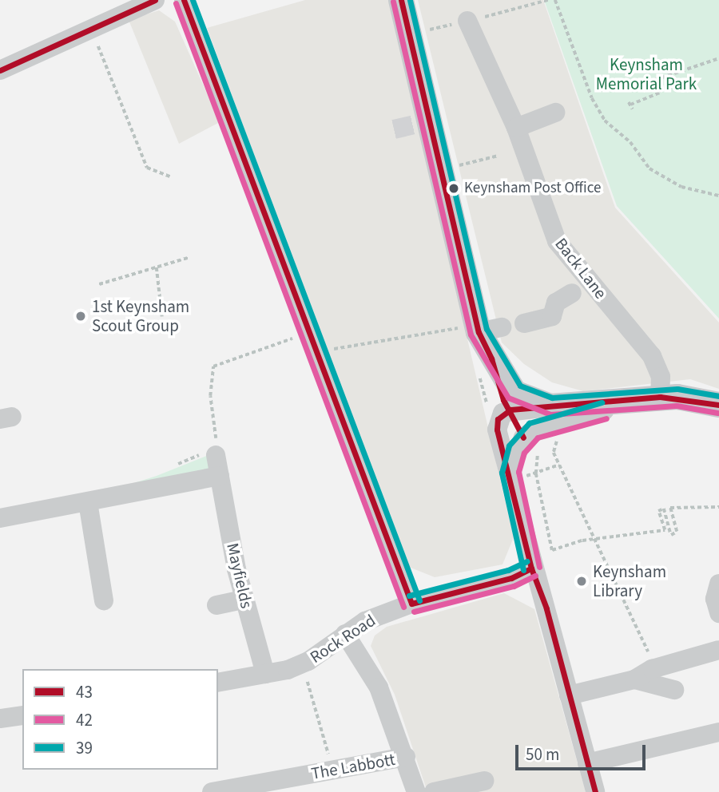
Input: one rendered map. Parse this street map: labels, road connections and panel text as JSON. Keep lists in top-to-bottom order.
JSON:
{
  "streets": {
    "street": [
      "Back Lane",
      "Mayfields",
      "Rock Road",
      "The Labbott"
    ]
  },
  "crossings": [
    ["Mayfields", "Rock Road"]
  ],
  "parks": ["Keynsham Memorial Park"],
  "places": ["Keynsham Post Office", "1st Keynsham Scout Group", "Keynsham Library"],
  "lines": ["transit line 43", "transit line 39", "transit line 42"],
  "legend": ["43", "42", "39"],
  "scale_bar": "50 m"
}
